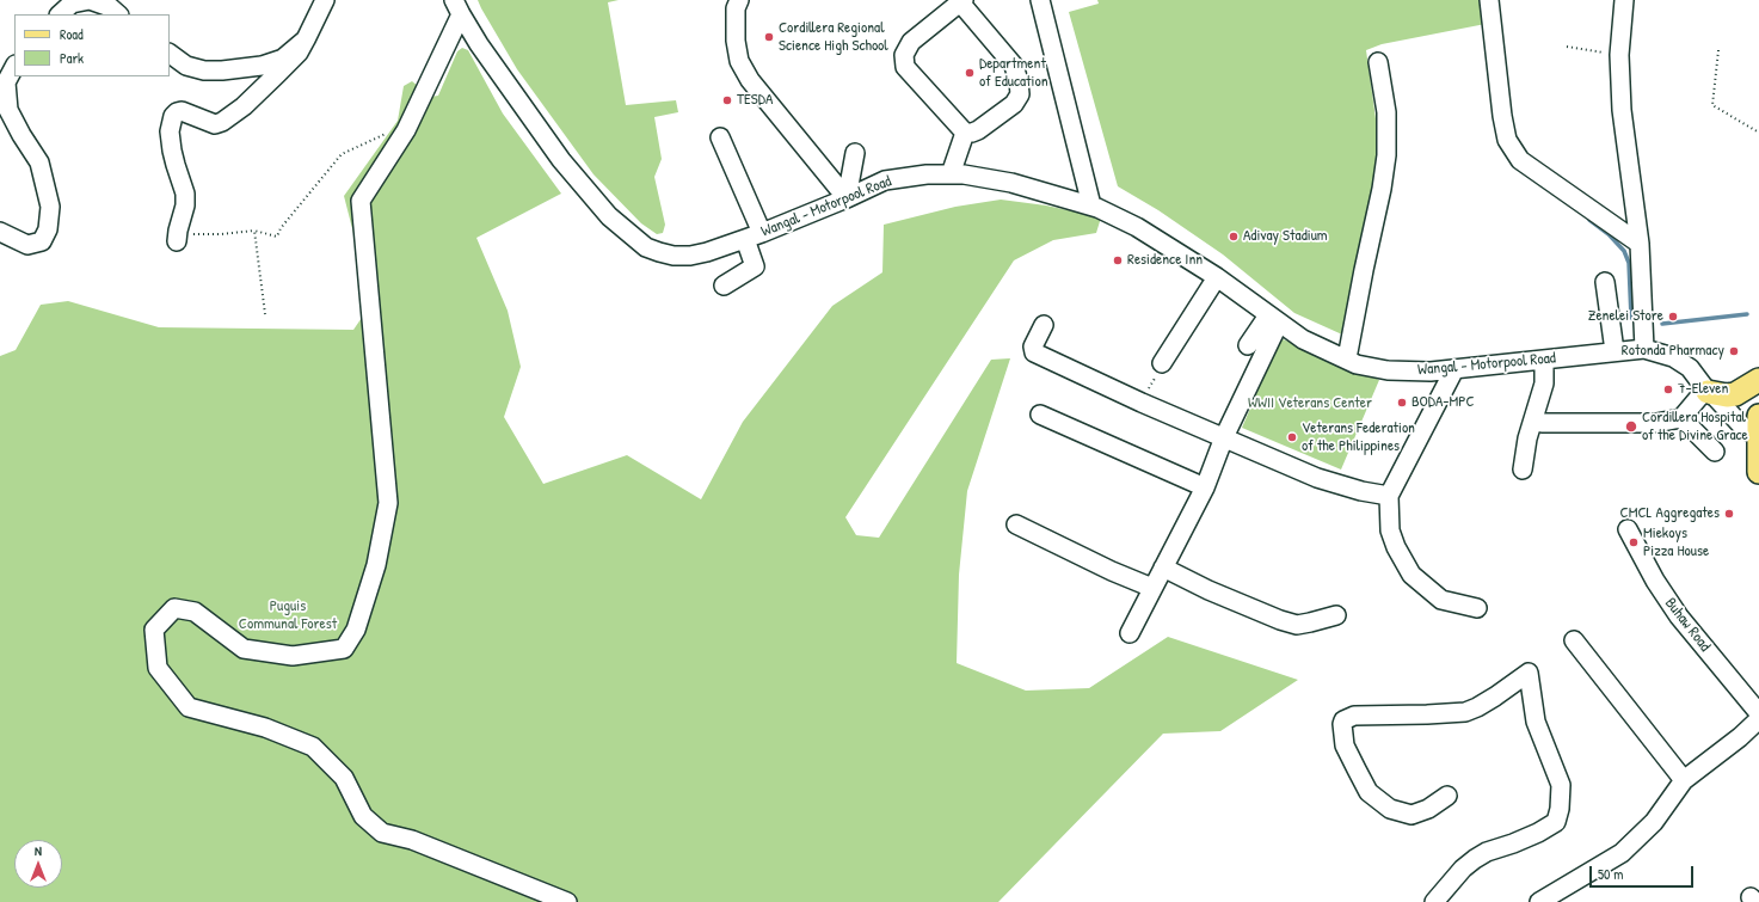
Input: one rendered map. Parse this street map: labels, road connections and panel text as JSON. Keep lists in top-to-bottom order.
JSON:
{
  "streets": {
    "street": ["Wangal - Motorpool Road", "Buhaw Road"]
  },
  "parks": ["WWII Veterans Center", "Puguis Communal Forest"],
  "places": [
    "Cordillera Regional Science High School",
    "Department of Education",
    "TESDA",
    "Adivay Stadium",
    "Residence Inn",
    "Zenelei Store",
    "Rotonda Pharmacy",
    "7-Eleven",
    "BODA-MPC",
    "Cordillera Hospital of the Divine Grace",
    "Veterans Federation of the Philippines",
    "CMCL Aggregates",
    "Miekoys Pizza House"
  ],
  "legend": ["Road", "Park"],
  "scale_bar": "50 m",
  "north": "top"
}
